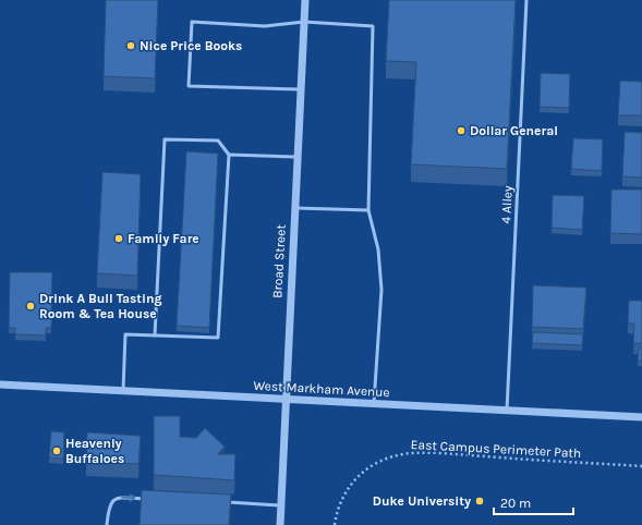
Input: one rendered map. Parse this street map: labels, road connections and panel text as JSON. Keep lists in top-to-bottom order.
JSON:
{
  "streets": {
    "street": ["Broad Street", "West Markham Avenue"],
    "lane": ["4 Alley"],
    "path": ["East Campus Perimeter Path"]
  },
  "crossings": [
    ["4 Alley", "West Markham Avenue"],
    ["Broad Street", "West Markham Avenue"]
  ],
  "places": [
    "Nice Price Books",
    "Dollar General",
    "Family Fare",
    "Drink A Bull Tasting Room & Tea House",
    "Heavenly Buffaloes",
    "Duke University"
  ],
  "scale_bar": "20 m"
}
